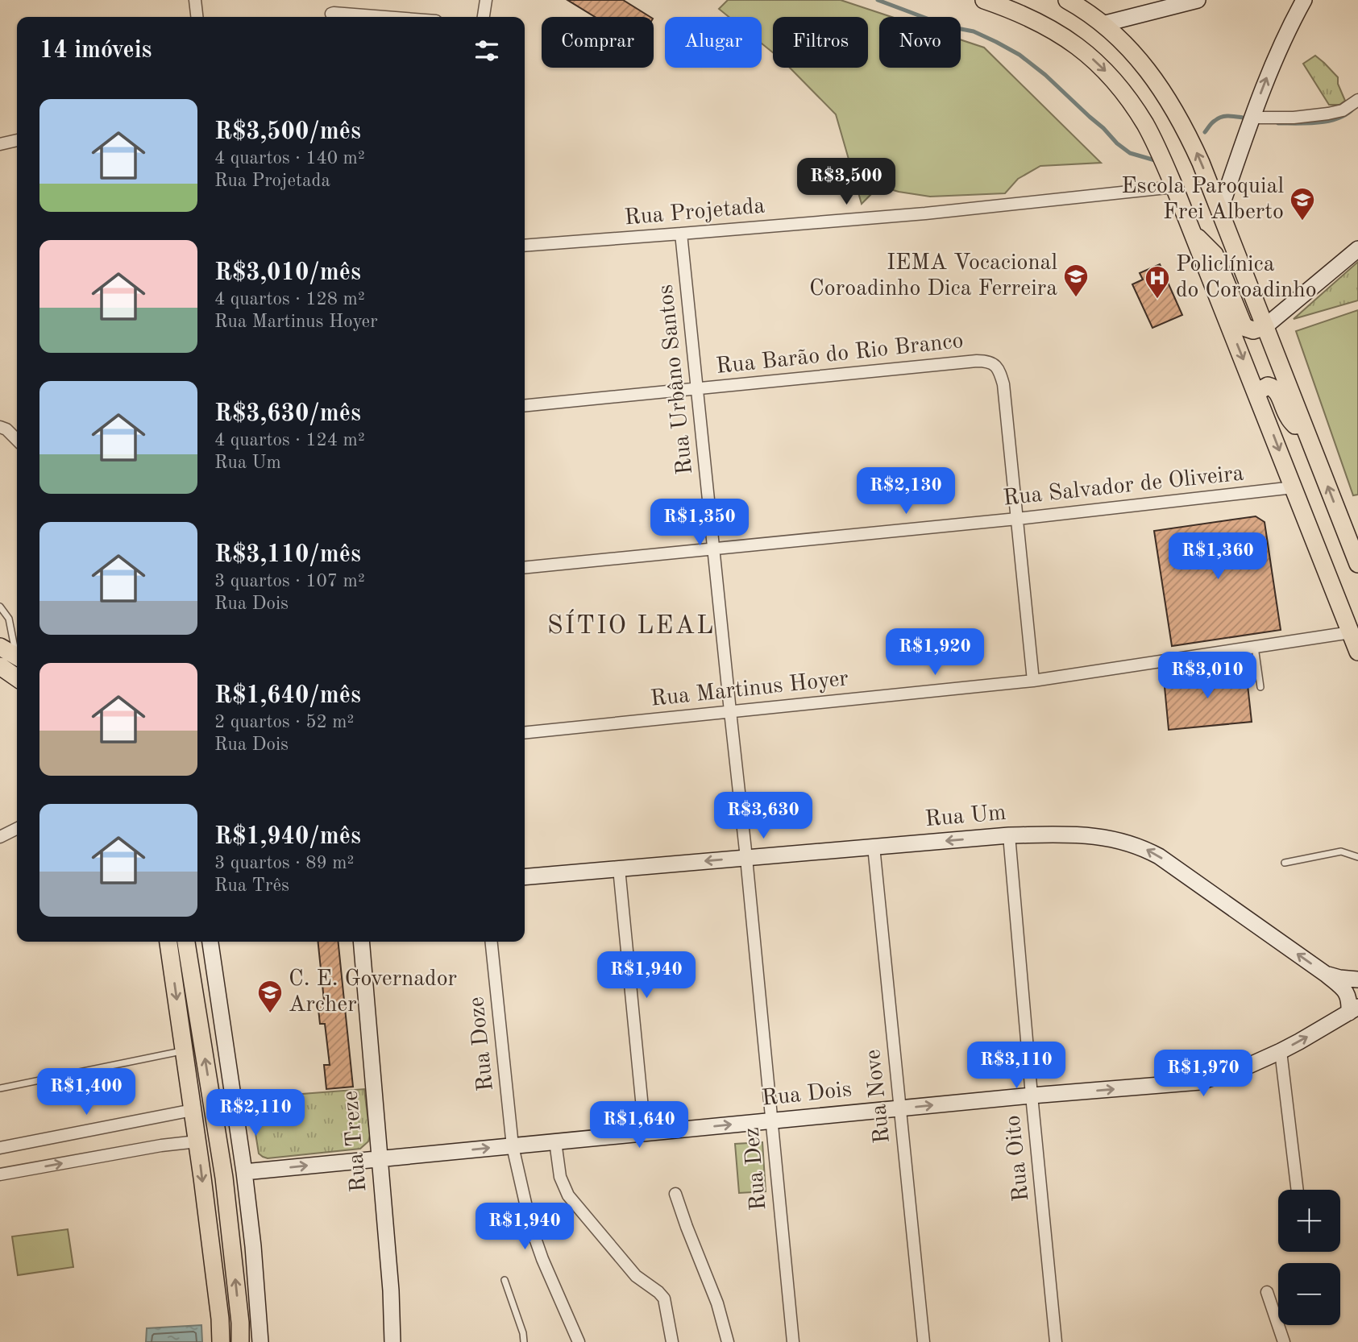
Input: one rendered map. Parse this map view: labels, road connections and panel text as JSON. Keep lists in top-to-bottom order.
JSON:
{
  "streets": {
    "main road": ["Rua Um", "Rua Dois", "Rua Treze"],
    "street": [
      "Rua Projetada",
      "Rua Barão do Rio Branco",
      "Rua Urbâno Santos",
      "Rua Salvador de Oliveira",
      "Rua Martinus Hoyer",
      "Rua Doze",
      "Rua Nove",
      "Rua Oito",
      "Rua Dez"
    ]
  },
  "crossings": [
    ["Rua Projetada", "Rua Urbâno Santos"],
    ["Rua Barão do Rio Branco", "Rua Urbâno Santos"],
    ["Rua Barão do Rio Branco", "Rua Salvador de Oliveira"],
    ["Rua Urbâno Santos", "Rua Salvador de Oliveira"],
    ["Rua Urbâno Santos", "Rua Martinus Hoyer"],
    ["Rua Urbâno Santos", "Rua Um"],
    ["Rua Urbâno Santos", "Rua Dez"],
    ["Rua Um", "Rua Dois"],
    ["Rua Um", "Rua Nove"],
    ["Rua Um", "Rua Oito"],
    ["Rua Um", "Rua Dez"],
    ["Rua Doze", "Rua Dois"],
    ["Rua Dois", "Rua Nove"],
    ["Rua Dois", "Rua Treze"],
    ["Rua Dois", "Rua Oito"],
    ["Rua Dois", "Rua Dez"]
  ],
  "one_way": ["Rua Um", "Rua Dois"],
  "districts": ["SÍTIO LEAL"],
  "places": {
    "school or university": ["Escola Paroquial Frei Alberto", "IEMA Vocacional Coroadinho Dica Ferreira", "C. E. Governador Archer"],
    "hospital": ["Policlínica do Coroadinho"]
  },
  "page": {
    "chip": [
      "Comprar",
      "Alugar",
      "Filtros",
      "Novo"
    ],
    "heading": "14 imóveis",
    "list": [
      {
        "name": "R$3,500/mês",
        "note": "4 quartos · 140 m² · Rua Projetada"
      },
      {
        "name": "R$3,010/mês",
        "note": "4 quartos · 128 m² · Rua Martinus Hoyer"
      },
      {
        "name": "R$3,630/mês",
        "note": "4 quartos · 124 m² · Rua Um"
      },
      {
        "name": "R$3,110/mês",
        "note": "3 quartos · 107 m² · Rua Dois"
      },
      {
        "name": "R$1,640/mês",
        "note": "2 quartos · 52 m² · Rua Dois"
      },
      {
        "name": "R$1,940/mês",
        "note": "3 quartos · 89 m² · Rua Três"
      }
    ],
    "price": [
      "R$3,500",
      "R$2,130",
      "R$1,350",
      "R$1,360",
      "R$1,920",
      "R$3,010",
      "R$3,630",
      "R$1,940",
      "R$3,110",
      "R$1,970",
      "R$1,400",
      "R$2,110",
      "R$1,640",
      "R$1,940"
    ],
    "map_buttons": ["+", "−"]
  }
}
